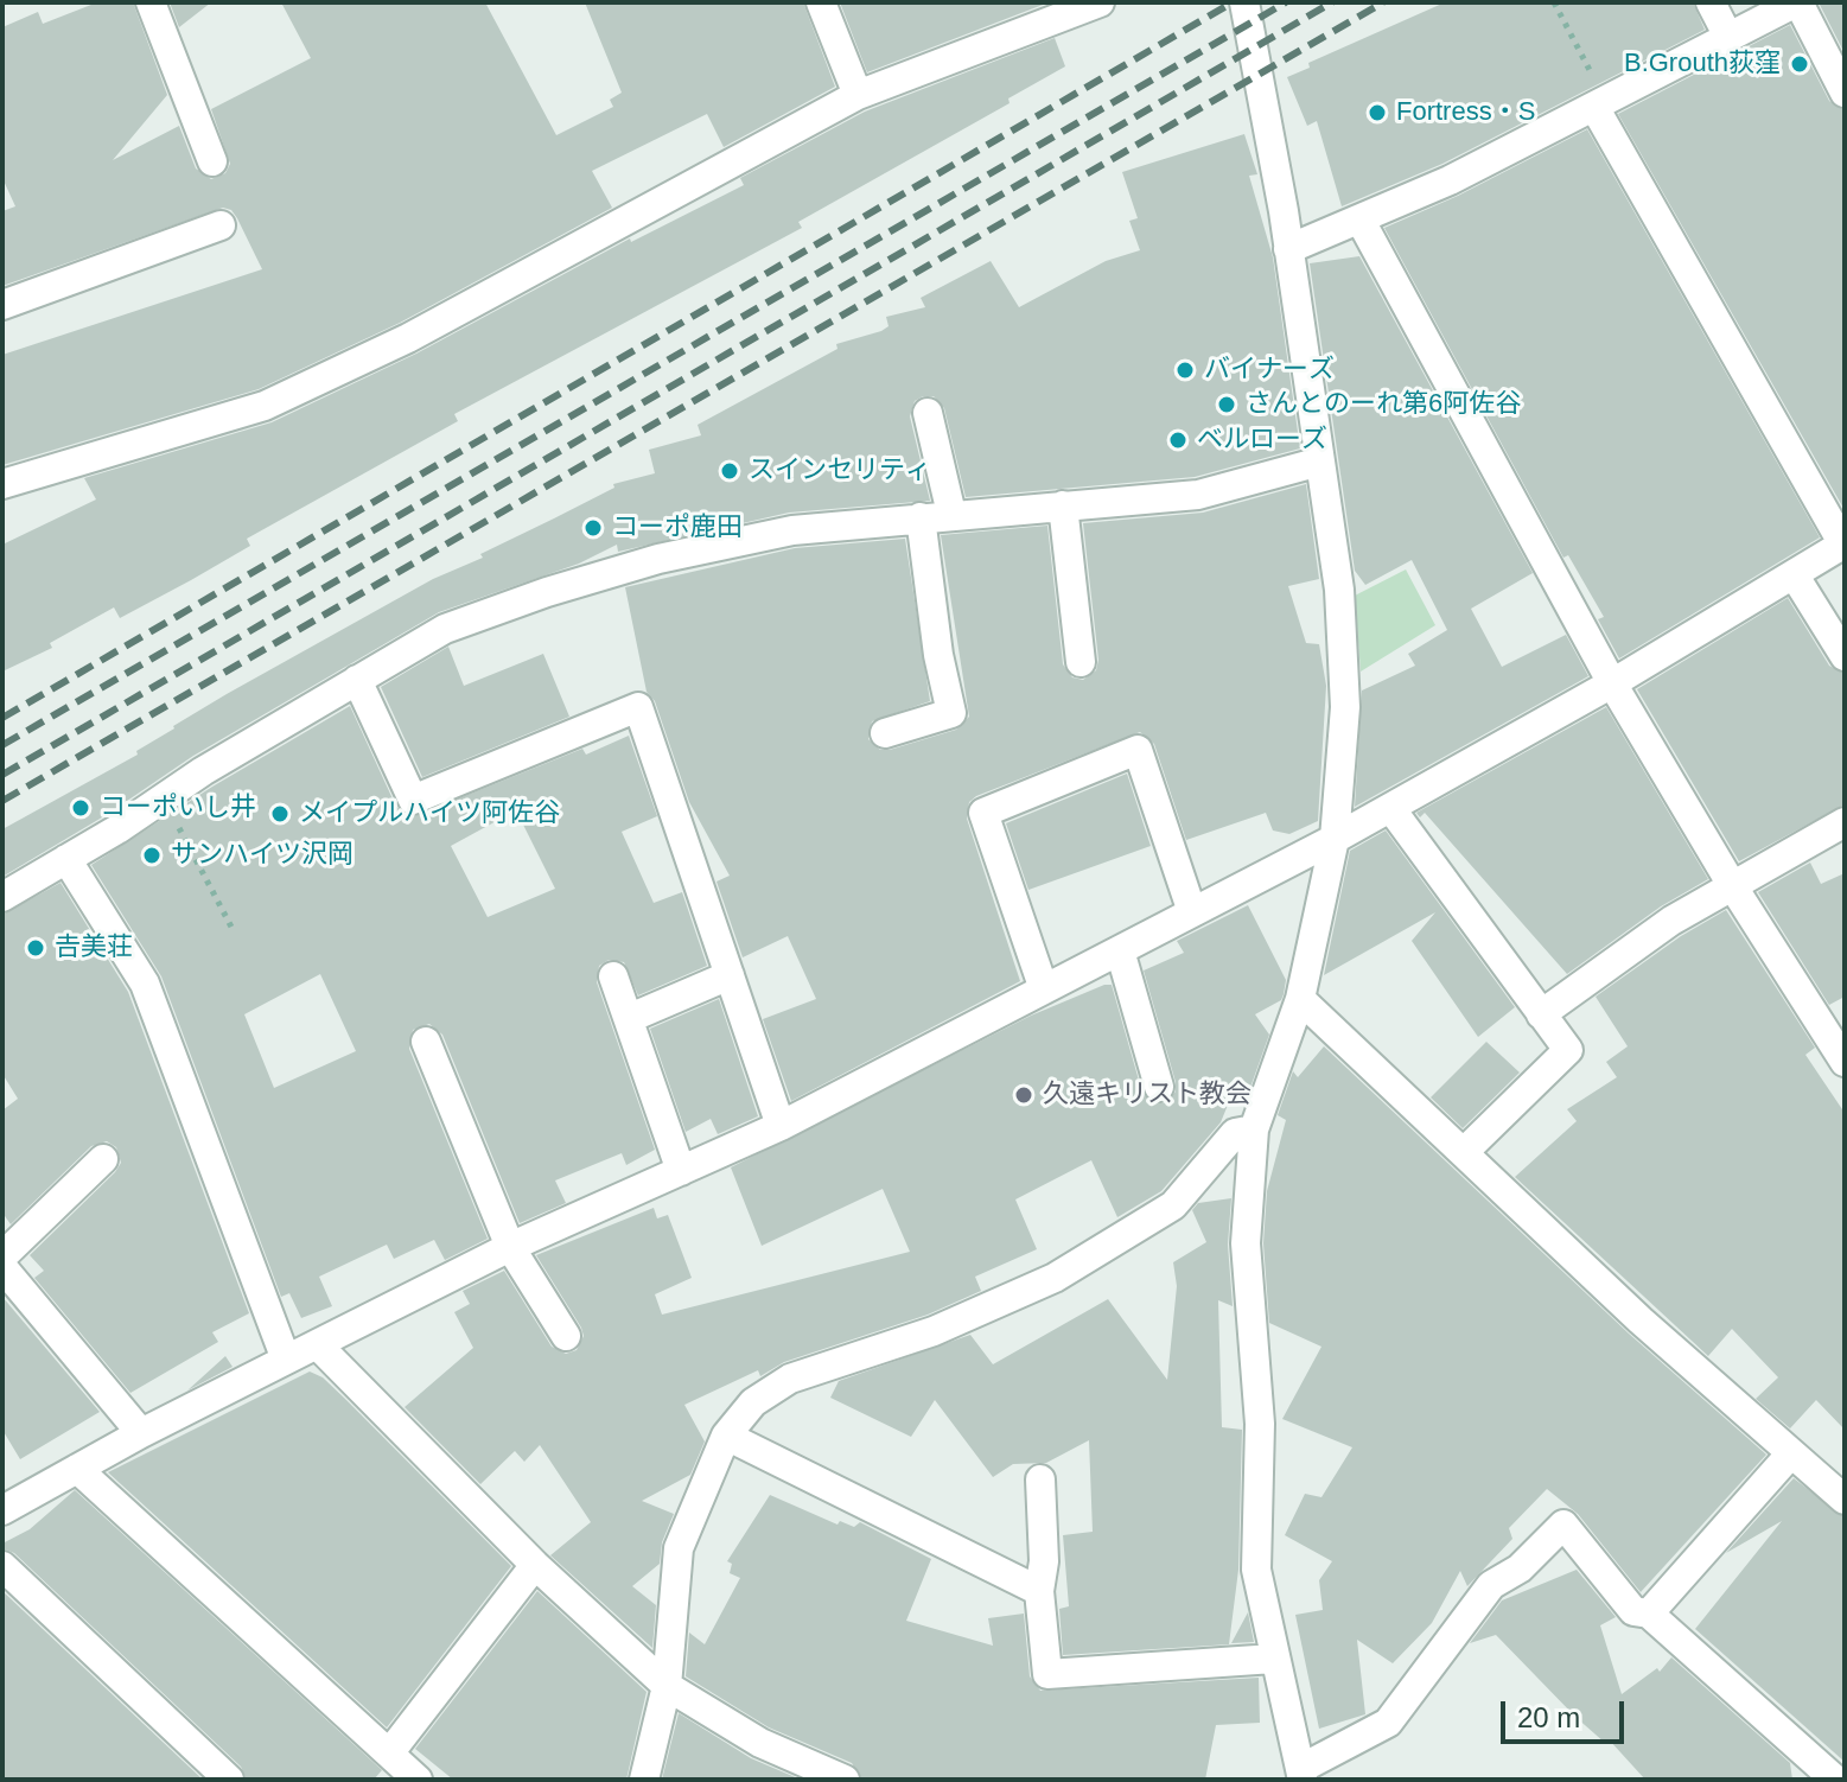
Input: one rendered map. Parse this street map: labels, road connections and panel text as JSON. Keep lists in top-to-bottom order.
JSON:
{
  "places": [
    "B.Grouth荻窪",
    "Fortress・S",
    "バイナーズ",
    "さんとのーれ第6阿佐谷",
    "ベルローズ",
    "スインセリティ",
    "コーポ鹿田",
    "コーポいし井",
    "メイプルハイツ阿佐谷",
    "サンハイツ沢岡",
    "𠮷美荘",
    "久遠キリスト教会"
  ],
  "scale_bar": "20 m"
}
